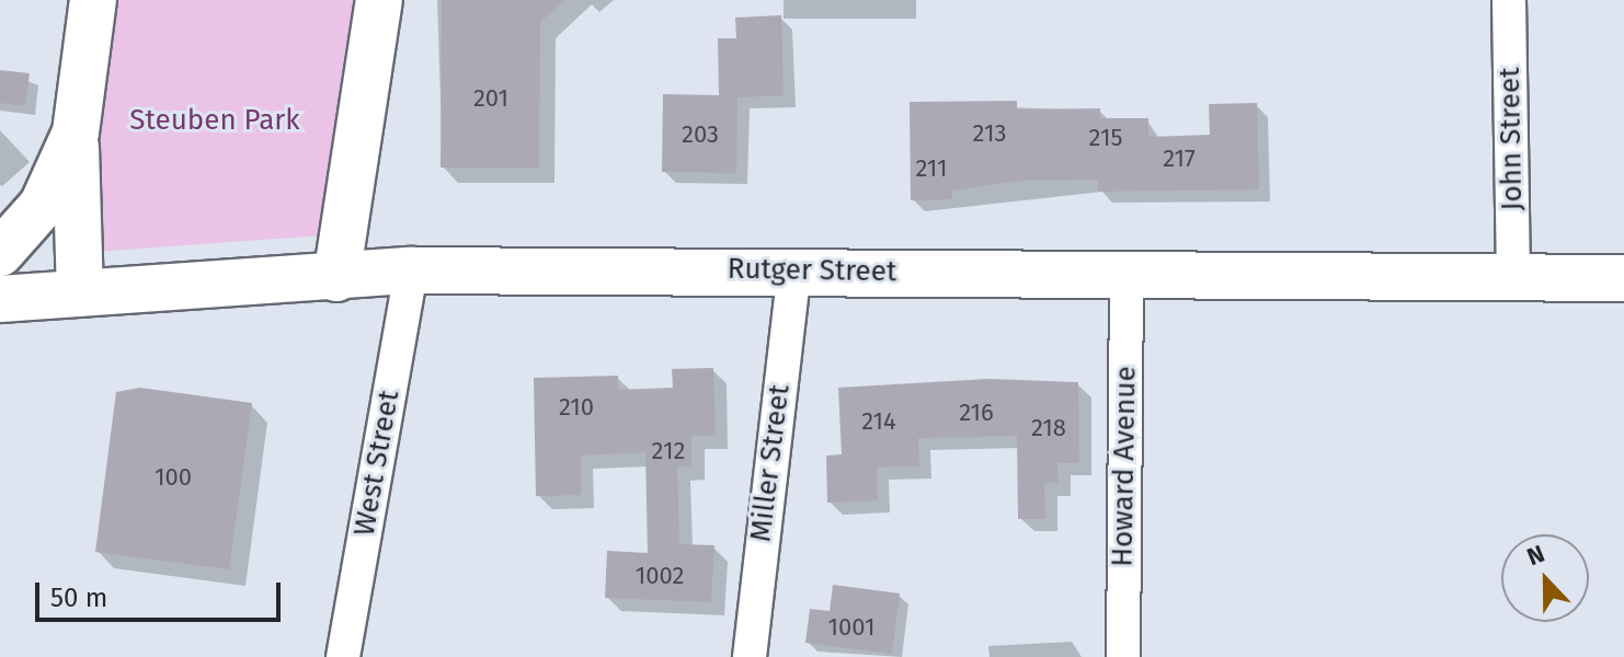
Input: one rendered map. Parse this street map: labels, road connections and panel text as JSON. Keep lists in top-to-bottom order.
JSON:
{
  "streets": {
    "street": [
      "John Street",
      "Rutger Street",
      "West Street",
      "Miller Street",
      "Howard Avenue"
    ]
  },
  "crossings": [
    ["John Street", "Rutger Street"],
    ["Rutger Street", "West Street"],
    ["Rutger Street", "Miller Street"],
    ["Rutger Street", "Howard Avenue"]
  ],
  "parks": ["Steuben Park"],
  "house_numbers": [
    "201",
    "213",
    "203",
    "215",
    "217",
    "211",
    "210",
    "216",
    "214",
    "218",
    "212",
    "100",
    "1002",
    "1001"
  ],
  "scale_bar": "50 m",
  "north": "top"
}
